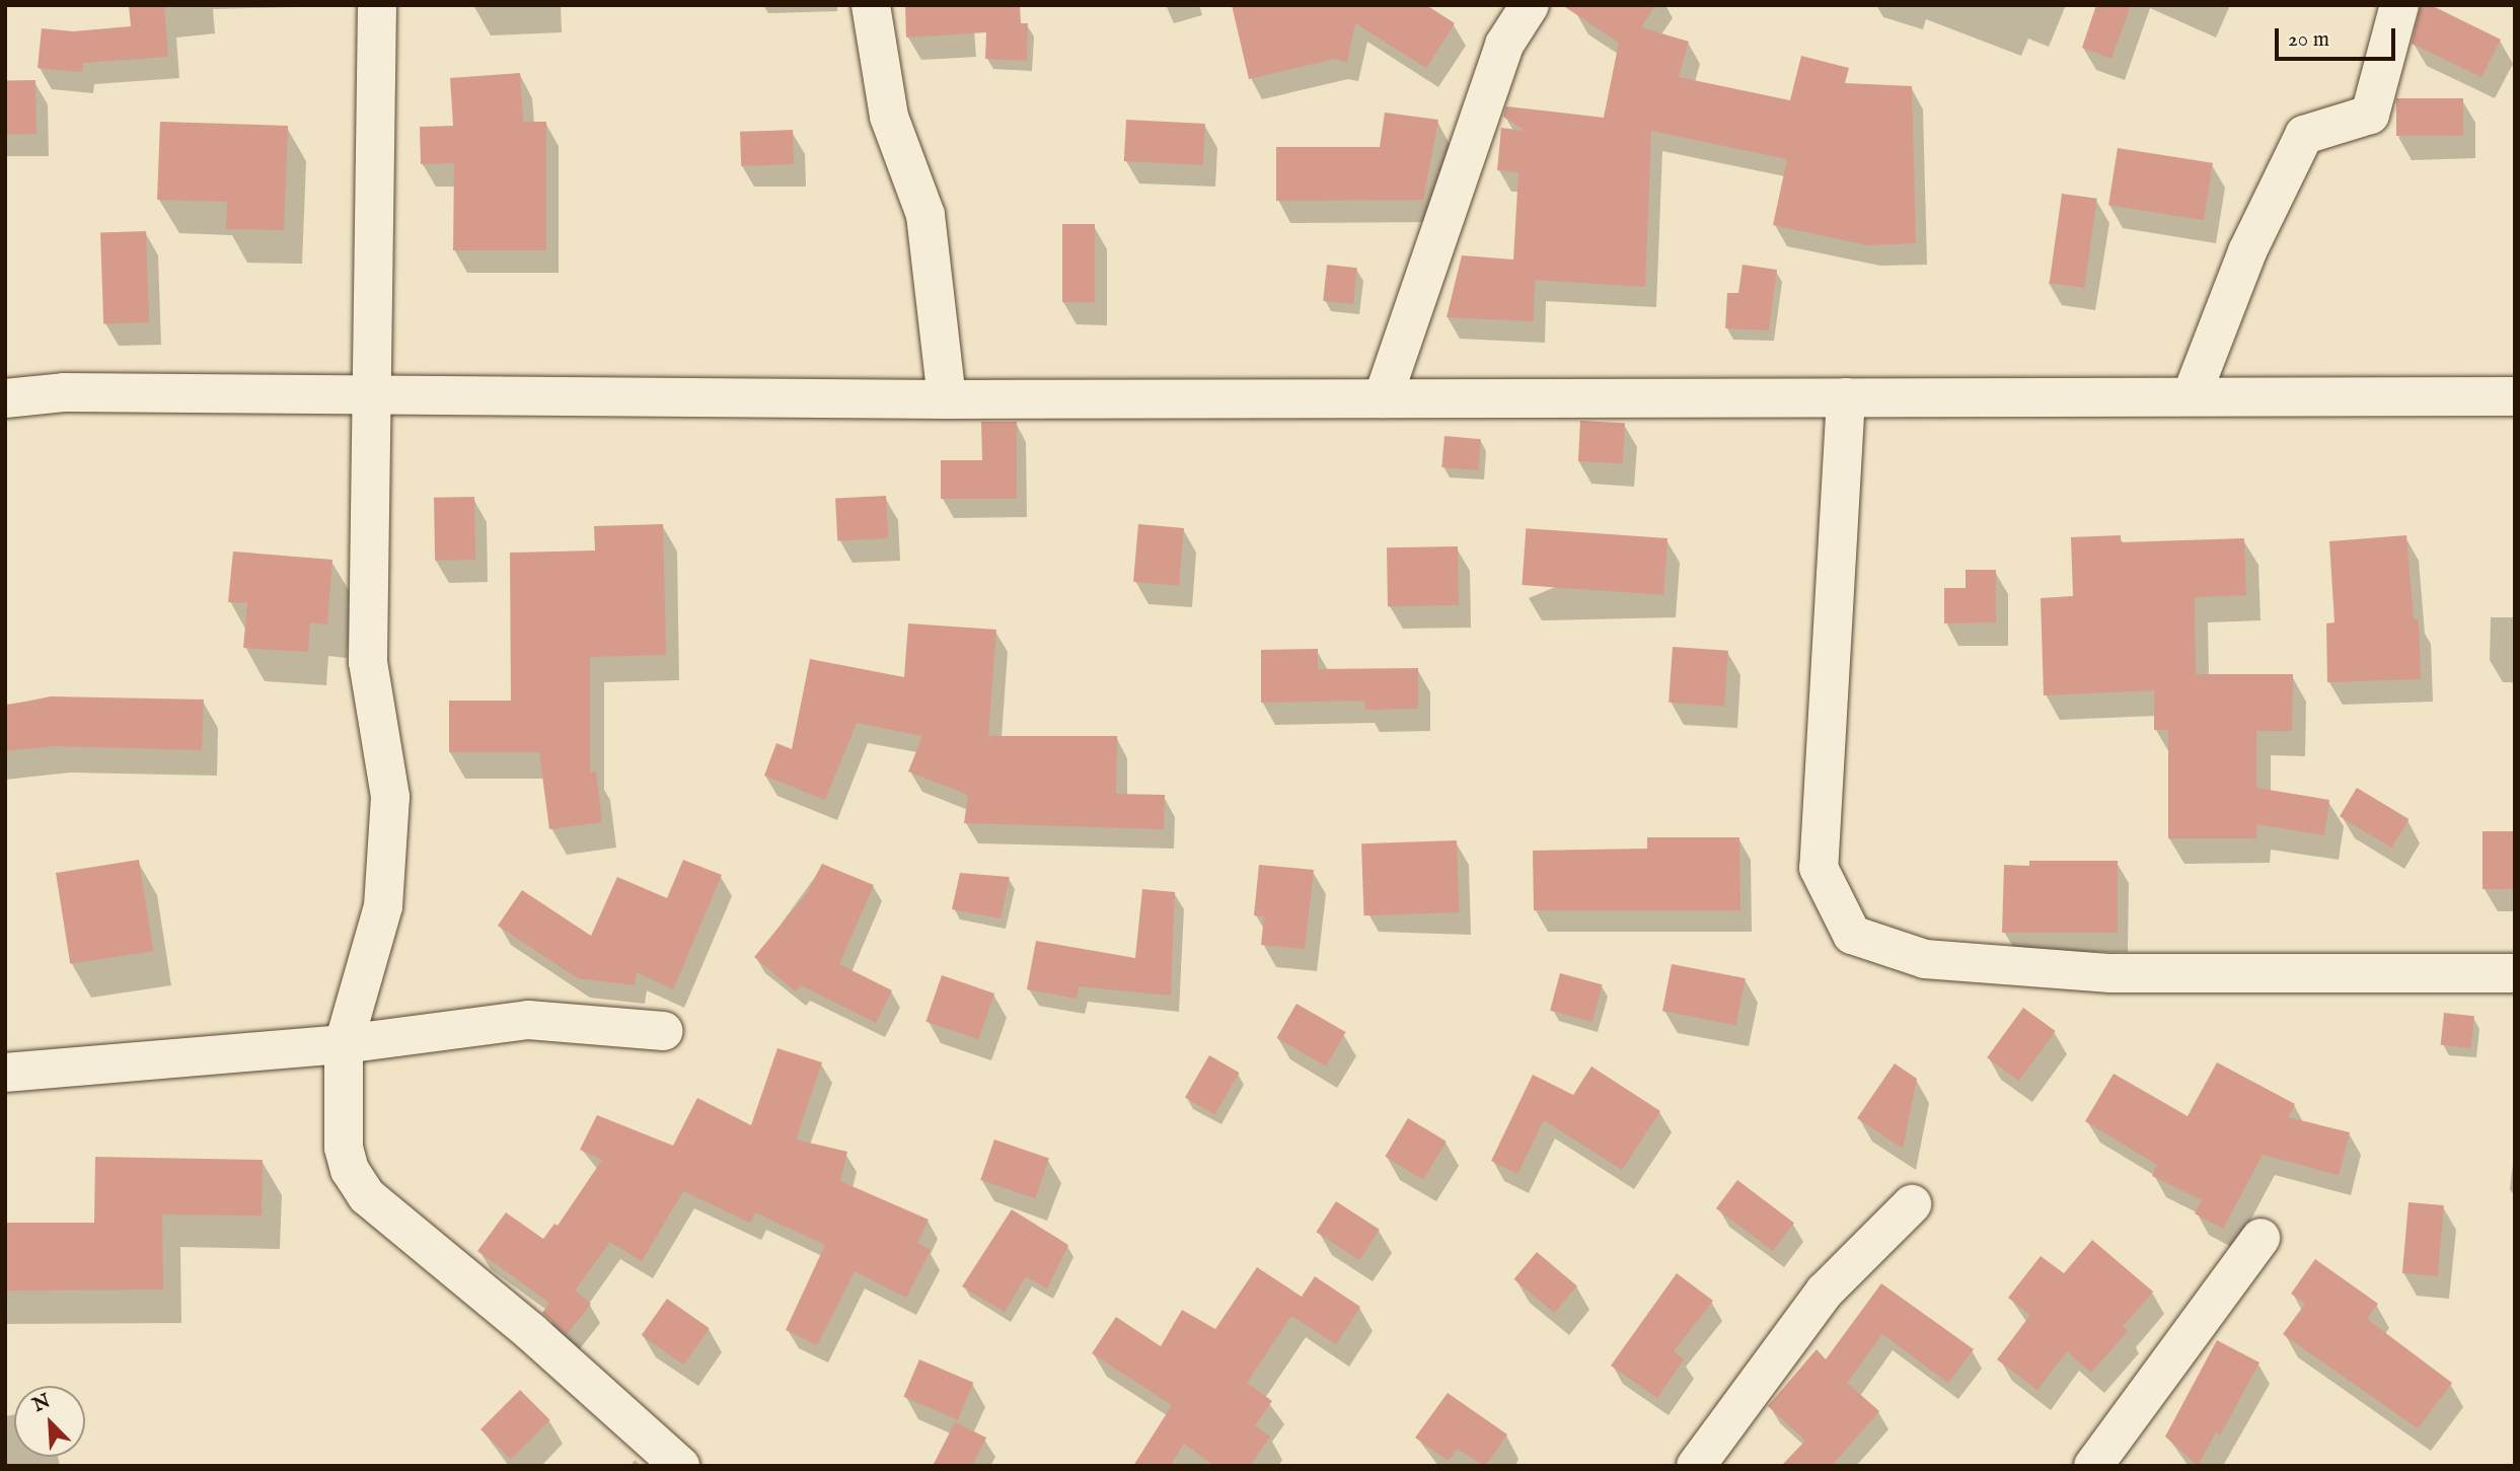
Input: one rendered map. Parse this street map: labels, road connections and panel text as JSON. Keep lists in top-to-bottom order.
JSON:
{
  "scale_bar": "20 m",
  "north": "top left"
}
